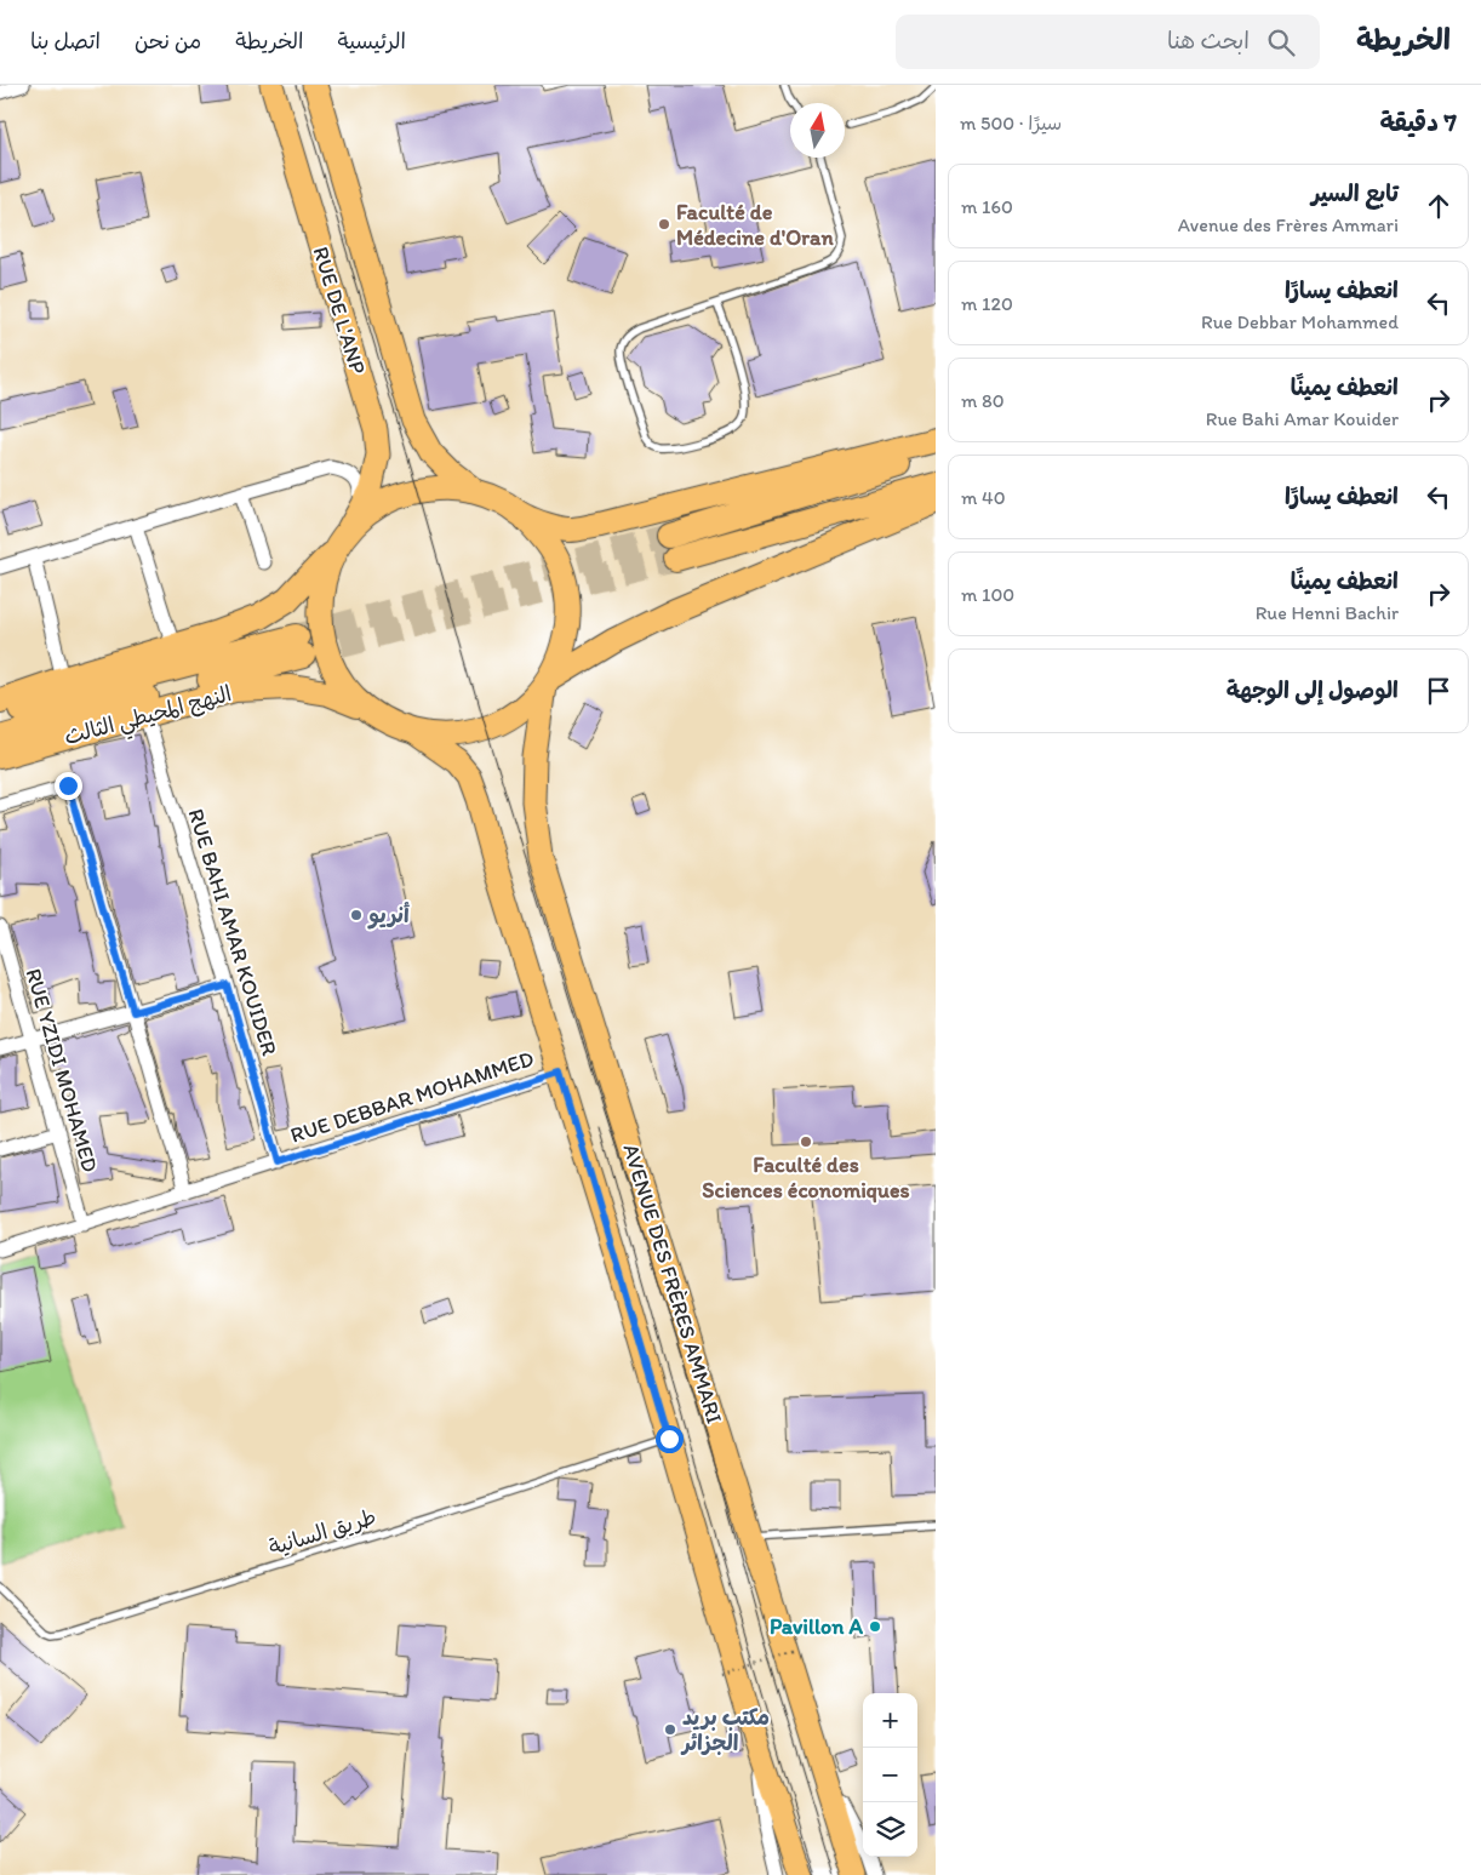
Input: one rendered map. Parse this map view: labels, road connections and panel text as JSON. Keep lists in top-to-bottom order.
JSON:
{
  "streets": {
    "highway": ["النهج المحيطي الثالث"],
    "main road": ["RUE DE L'ANP", "AVENUE DES FRÈRES AMMARI"],
    "street": ["RUE BAHI AMAR KOUIDER", "RUE YZIDI MOHAMED", "RUE DEBBAR MOHAMMED"],
    "lane": ["طريق السانية"]
  },
  "crossings": [
    ["النهج المحيطي الثالث", "RUE BAHI AMAR KOUIDER"],
    ["RUE BAHI AMAR KOUIDER", "RUE DEBBAR MOHAMMED"],
    ["RUE YZIDI MOHAMED", "RUE DEBBAR MOHAMMED"]
  ],
  "places": [
    "Faculté de Médecine d'Oran",
    "أنريو",
    "Faculté des Sciences économiques",
    "Pavillon A",
    "مكتب بريد الجزائر"
  ],
  "north": "top",
  "page": {
    "header": "الخريطة",
    "search": "ابحث هنا",
    "nav": [
      "الرئيسية",
      "الخريطة",
      "من نحن",
      "اتصل بنا"
    ],
    "heading": ["7 دقيقة", "سيرًا · 500 m"],
    "list": [
      ["تابع السير", "Avenue des Frères Ammari", "160 m"],
      ["انعطف يسارًا", "Rue Debbar Mohammed", "120 m"],
      ["انعطف يمينًا", "Rue Bahi Amar Kouider", "80 m"],
      ["انعطف يسارًا", "40 m"],
      ["انعطف يمينًا", "Rue Henni Bachir", "100 m"],
      "الوصول إلى الوجهة"
    ],
    "map_buttons": ["+", "−"]
  }
}
